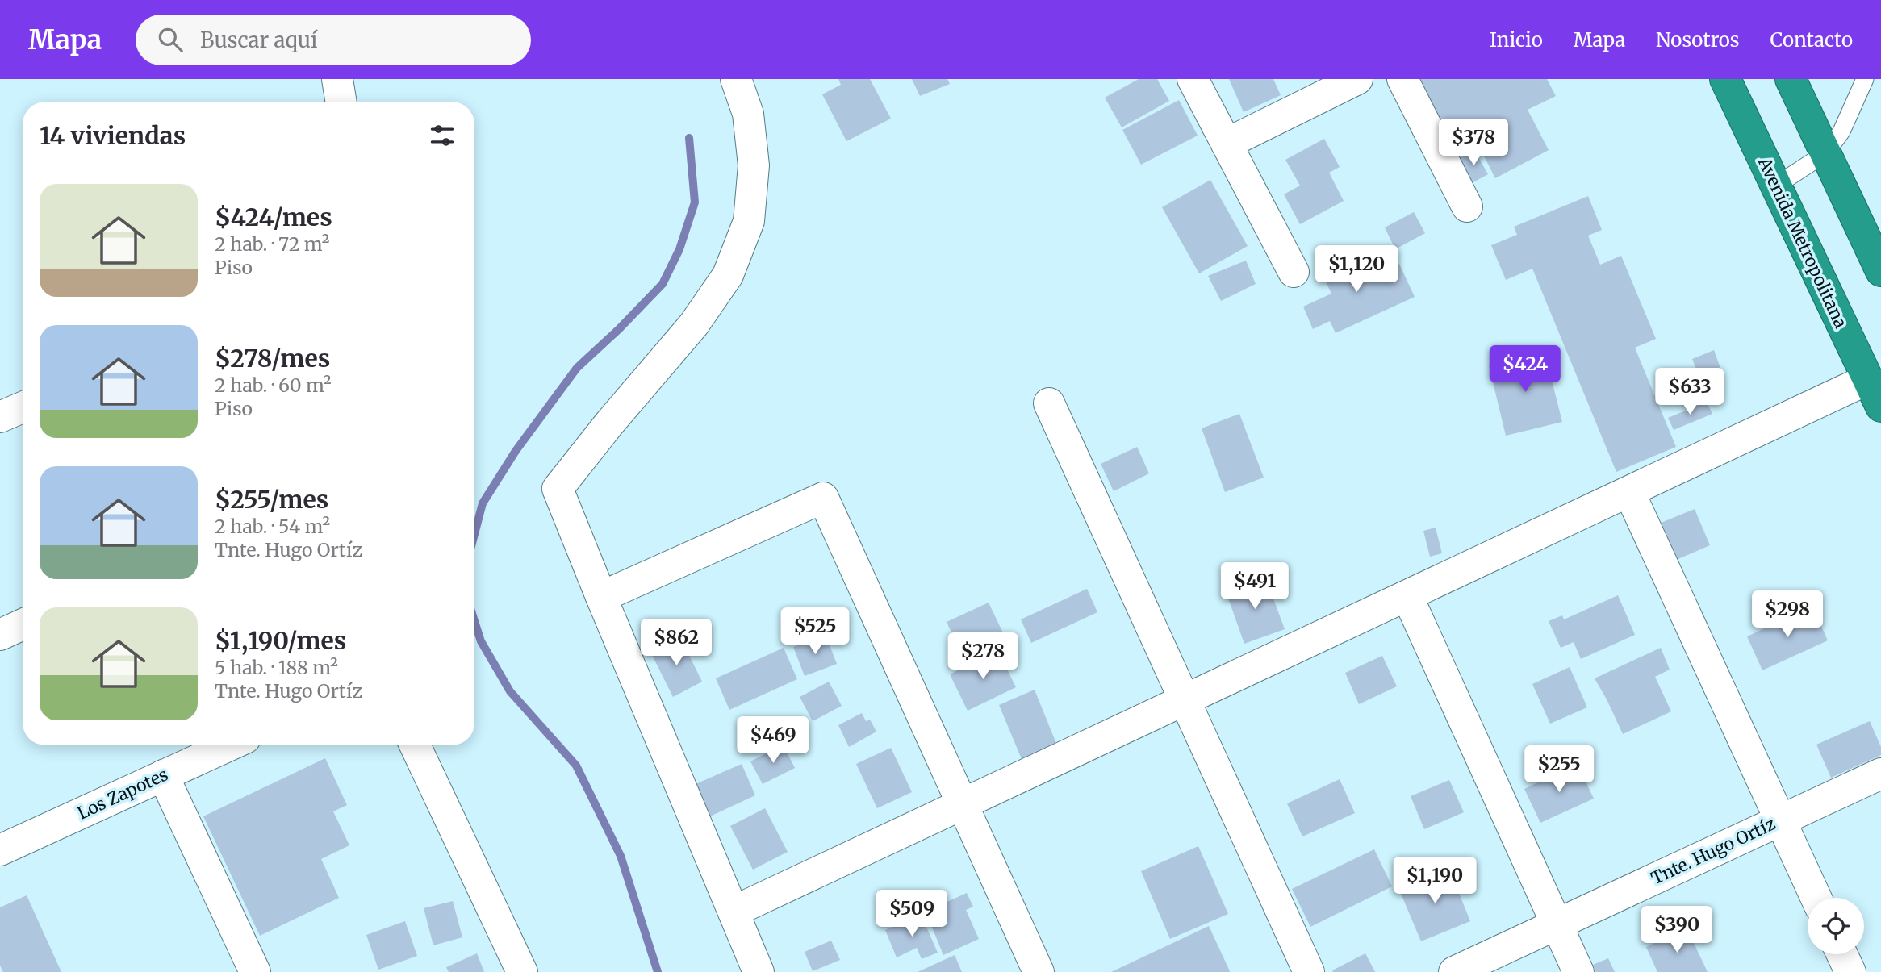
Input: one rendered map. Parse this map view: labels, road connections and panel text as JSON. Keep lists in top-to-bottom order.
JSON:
{
  "streets": {
    "highway": ["Avenida Metropolitana"],
    "street": ["Los Zapotes", "Tnte. Hugo Ortíz"]
  },
  "page": {
    "header": "Mapa",
    "search": "Buscar aquí",
    "nav": [
      "Inicio",
      "Mapa",
      "Nosotros",
      "Contacto"
    ],
    "heading": "14 viviendas",
    "price": [
      "$378",
      "$1,120",
      "$424",
      "$633",
      "$491",
      "$298",
      "$525",
      "$862",
      "$278",
      "$469",
      "$255",
      "$1,190",
      "$509",
      "$390"
    ],
    "list": [
      {
        "name": "$424/mes",
        "note": "2 hab. · 72 m² · Piso"
      },
      {
        "name": "$278/mes",
        "note": "2 hab. · 60 m² · Piso"
      },
      {
        "name": "$255/mes",
        "note": "2 hab. · 54 m² · Tnte. Hugo Ortíz"
      },
      {
        "name": "$1,190/mes",
        "note": "5 hab. · 188 m² · Tnte. Hugo Ortíz"
      }
    ]
  }
}
